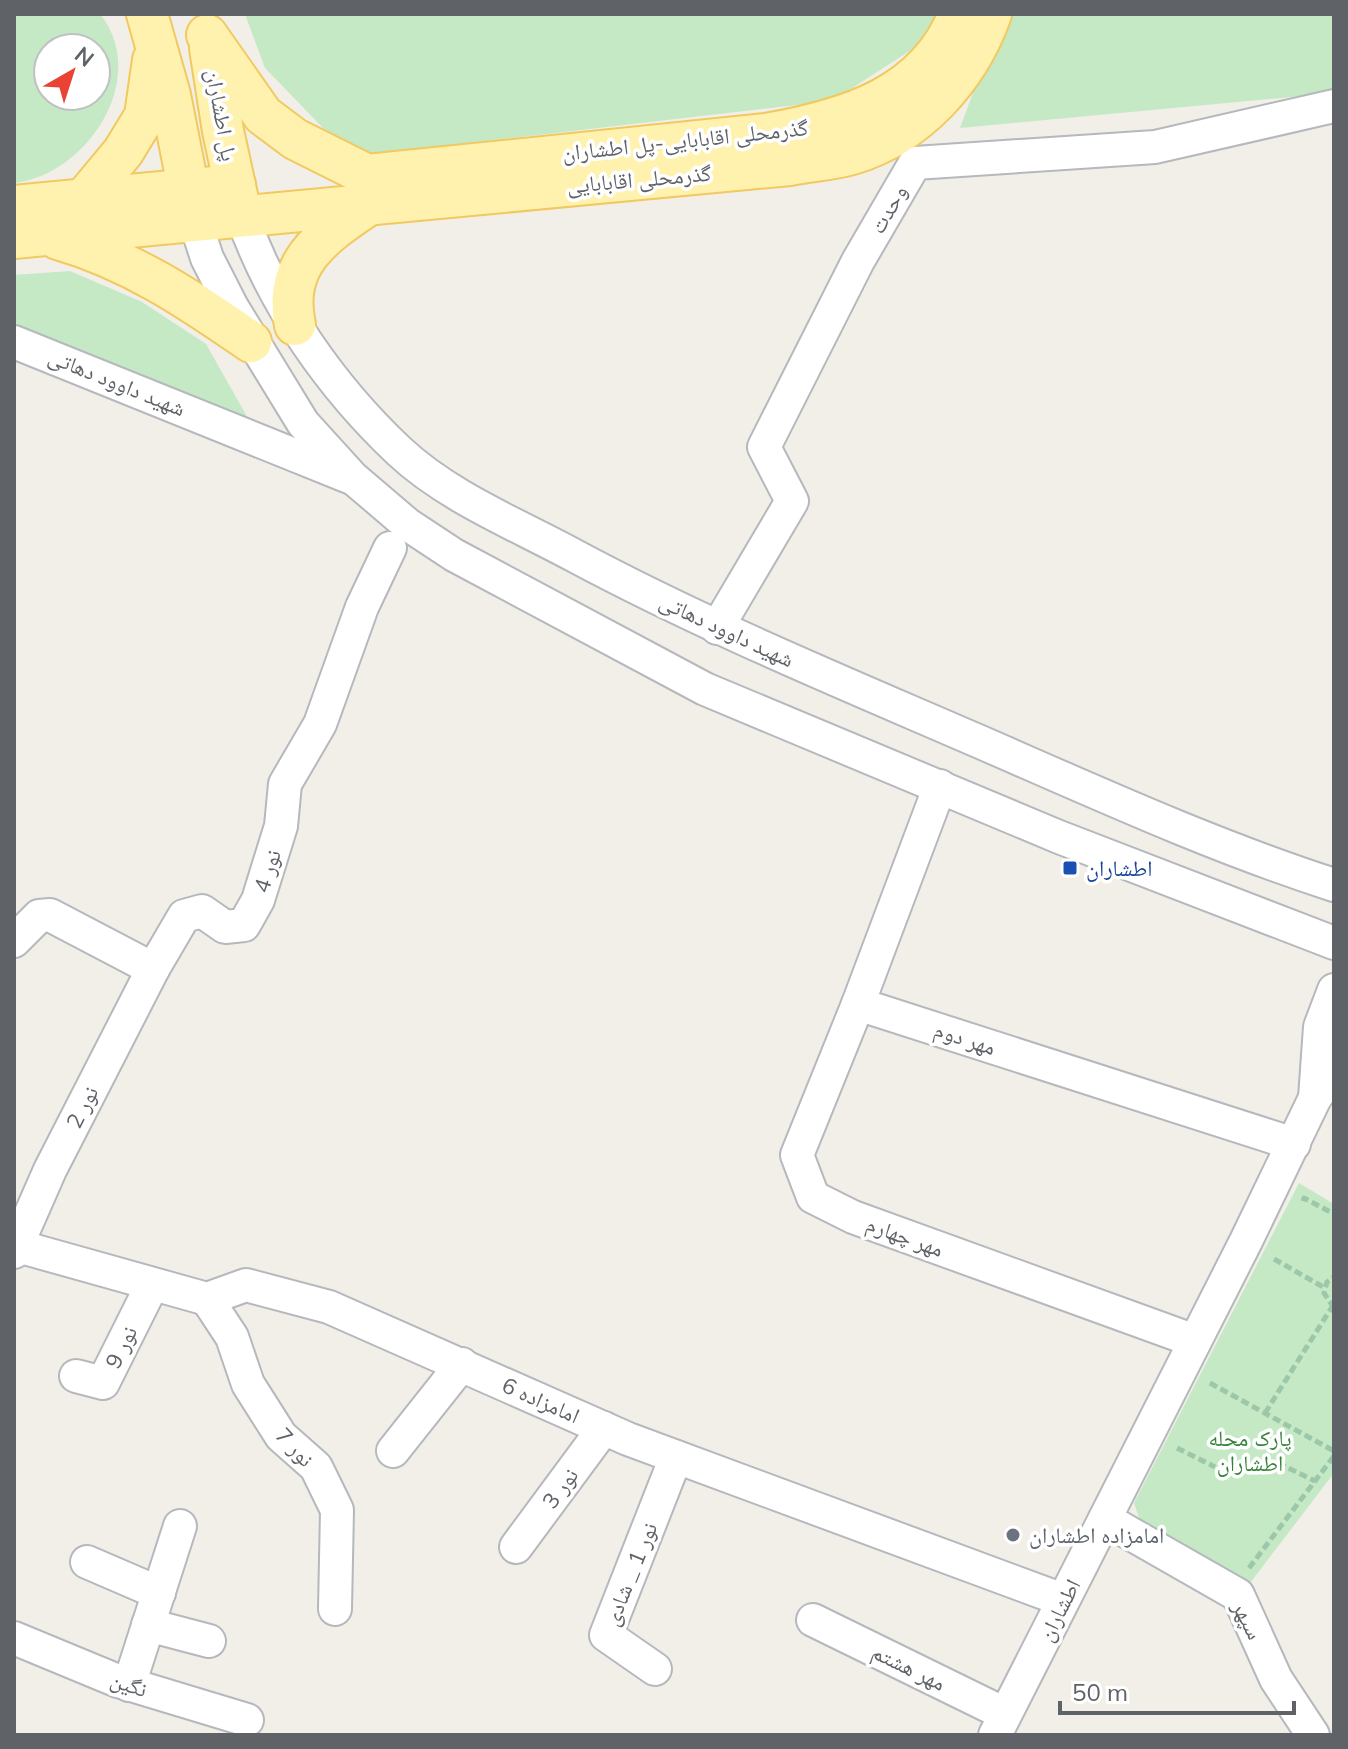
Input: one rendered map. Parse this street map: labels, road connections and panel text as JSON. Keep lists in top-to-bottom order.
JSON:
{
  "streets": {
    "main road": ["پل اطشاران", "گذرمحلی اقابابایی-پل اطشاران", "گذرمحلی اقابابایی"],
    "street": [
      "وحدت",
      "شهید داوود دهاتی",
      "نور 4",
      "مهر دوم",
      "نور 2",
      "مهر چهارم",
      "نور 9",
      "امامزاده 6",
      "نور 7",
      "نور 3",
      "نور 1 _ شادی",
      "اطشاران",
      "سپهر",
      "مهر هشتم",
      "نگین"
    ]
  },
  "crossings": [
    ["پل اطشاران", "گذرمحلی اقابابایی"],
    ["پل اطشاران", "شهید داوود دهاتی"],
    ["گذرمحلی اقابابایی-پل اطشاران", "گذرمحلی اقابابایی"],
    ["گذرمحلی اقابابایی", "شهید داوود دهاتی"],
    ["وحدت", "شهید داوود دهاتی"],
    ["نور 4", "نور 2"],
    ["مهر دوم", "مهر چهارم"],
    ["مهر دوم", "اطشاران"],
    ["مهر چهارم", "اطشاران"],
    ["امامزاده 6", "نور 7"],
    ["امامزاده 6", "نور 3"],
    ["امامزاده 6", "نور 1 _ شادی"],
    ["امامزاده 6", "اطشاران"],
    ["اطشاران", "سپهر"],
    ["اطشاران", "مهر هشتم"]
  ],
  "parks": ["پارک محله اطشاران"],
  "places": {
    "transit": ["اطشاران"],
    "other": ["امامزاده اطشاران"]
  },
  "scale_bar": "50 m",
  "north": "top right"
}
